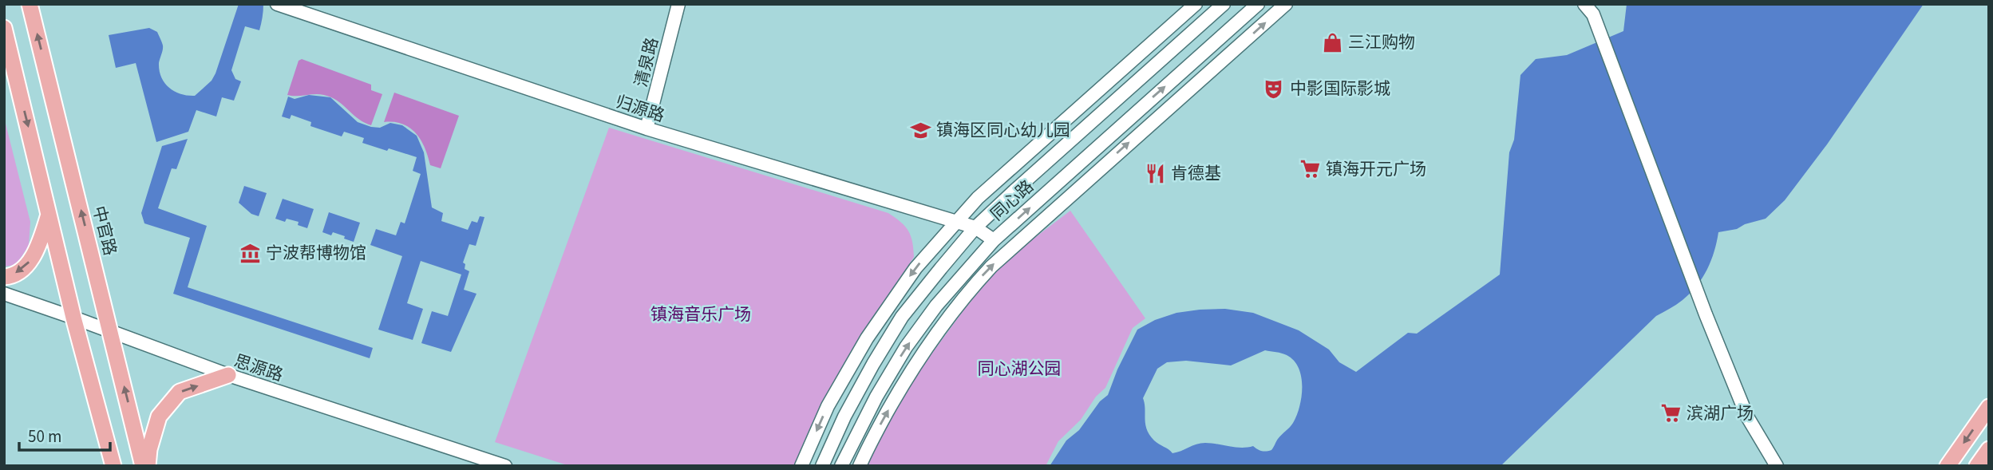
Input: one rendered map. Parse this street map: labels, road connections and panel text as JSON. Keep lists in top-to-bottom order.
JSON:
{
  "streets": {
    "main road": ["中官路"],
    "street": [
      "清泉路",
      "归源路",
      "同心路",
      "思源路"
    ]
  },
  "crossings": [
    ["清泉路", "归源路"],
    ["归源路", "同心路"],
    ["中官路", "思源路"]
  ],
  "parks": ["镇海音乐广场", "同心湖公园"],
  "places": {
    "shop": ["三江购物"],
    "theatre": ["中影国际影城"],
    "school or university": ["镇海区同心幼儿园"],
    "supermarket": ["镇海开元广场", "滨湖广场"],
    "restaurant": ["肯德基"],
    "museum": ["宁波帮博物馆"]
  },
  "scale_bar": "50 m"
}
